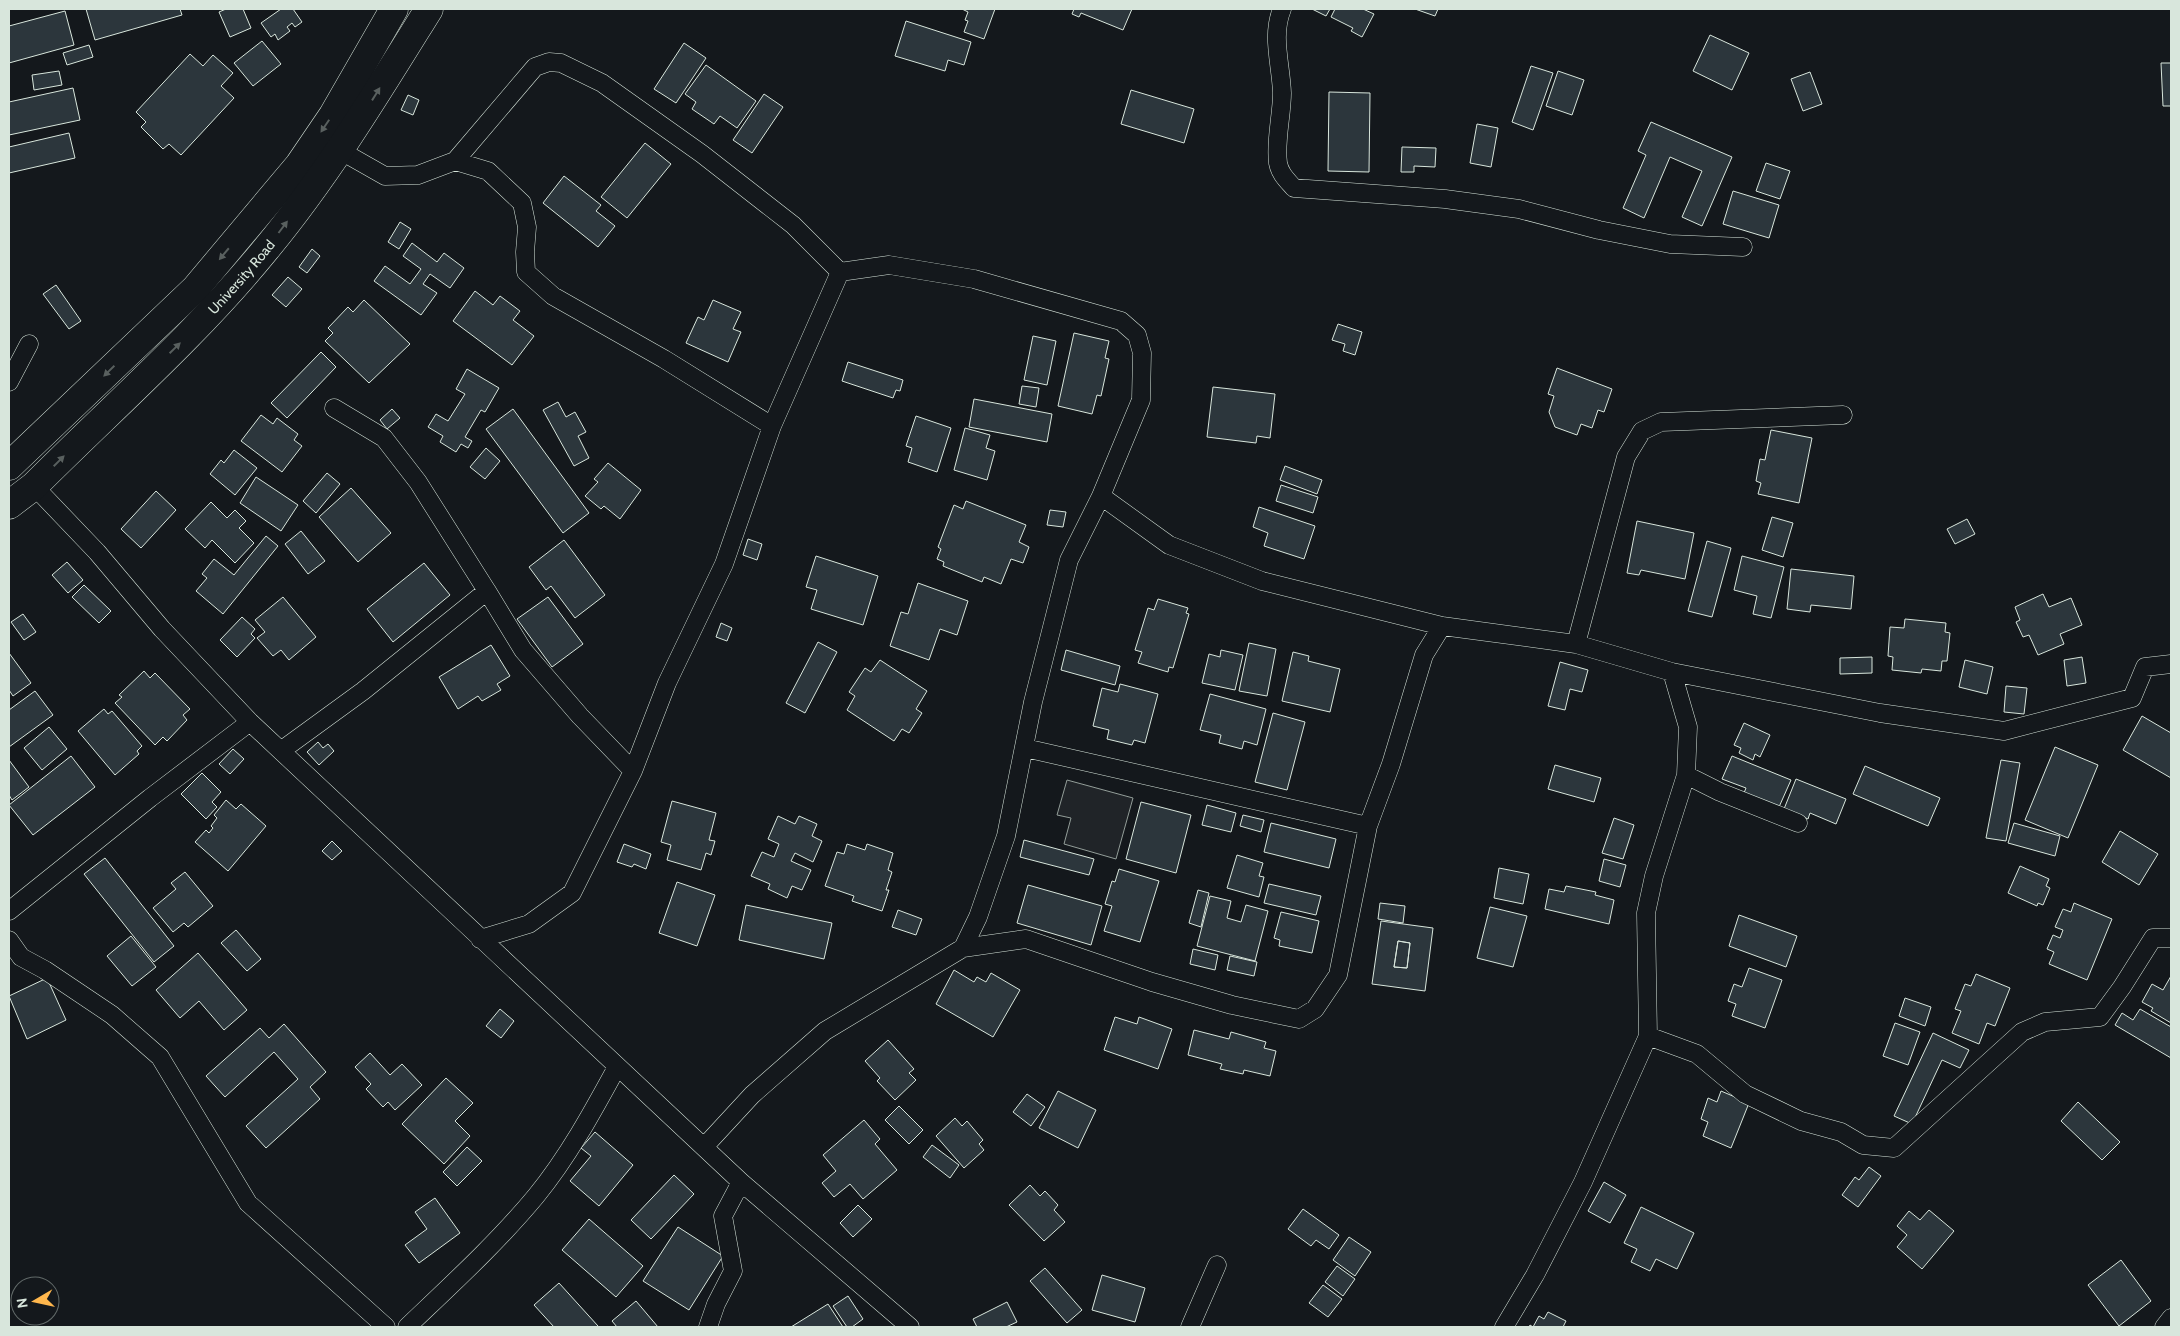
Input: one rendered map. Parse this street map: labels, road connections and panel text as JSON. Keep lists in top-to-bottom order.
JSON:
{
  "streets": {
    "highway": ["University Road"]
  },
  "north": "left"
}
